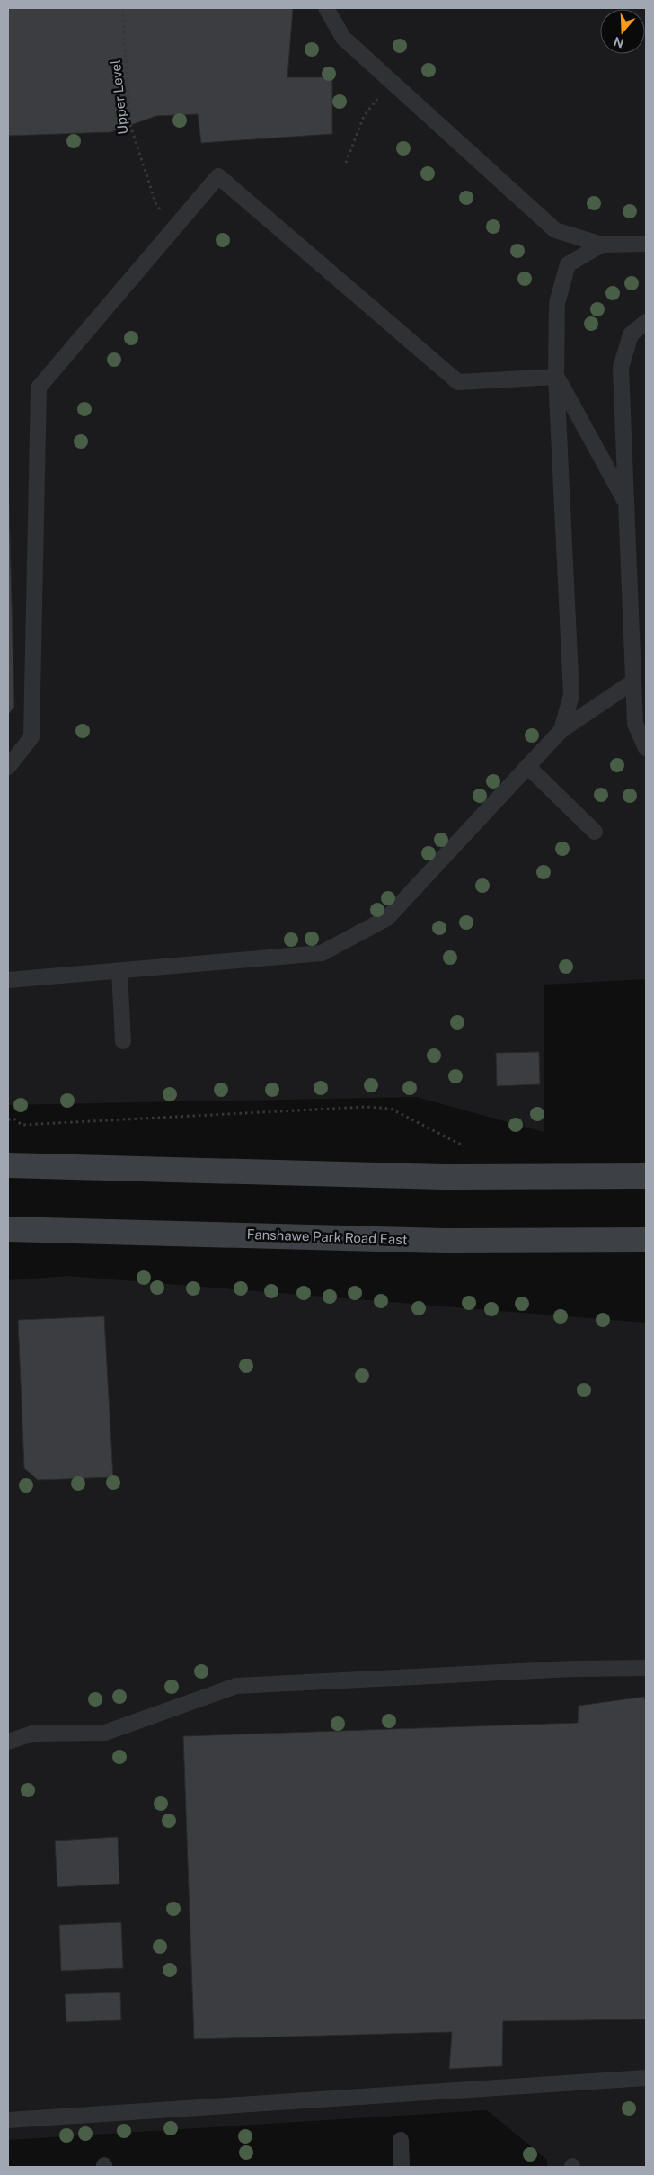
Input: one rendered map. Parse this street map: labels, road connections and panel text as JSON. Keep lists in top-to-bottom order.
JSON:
{
  "streets": {
    "main road": ["Fanshawe Park Road East"],
    "path": ["Upper Level"]
  },
  "north": "bottom"
}
